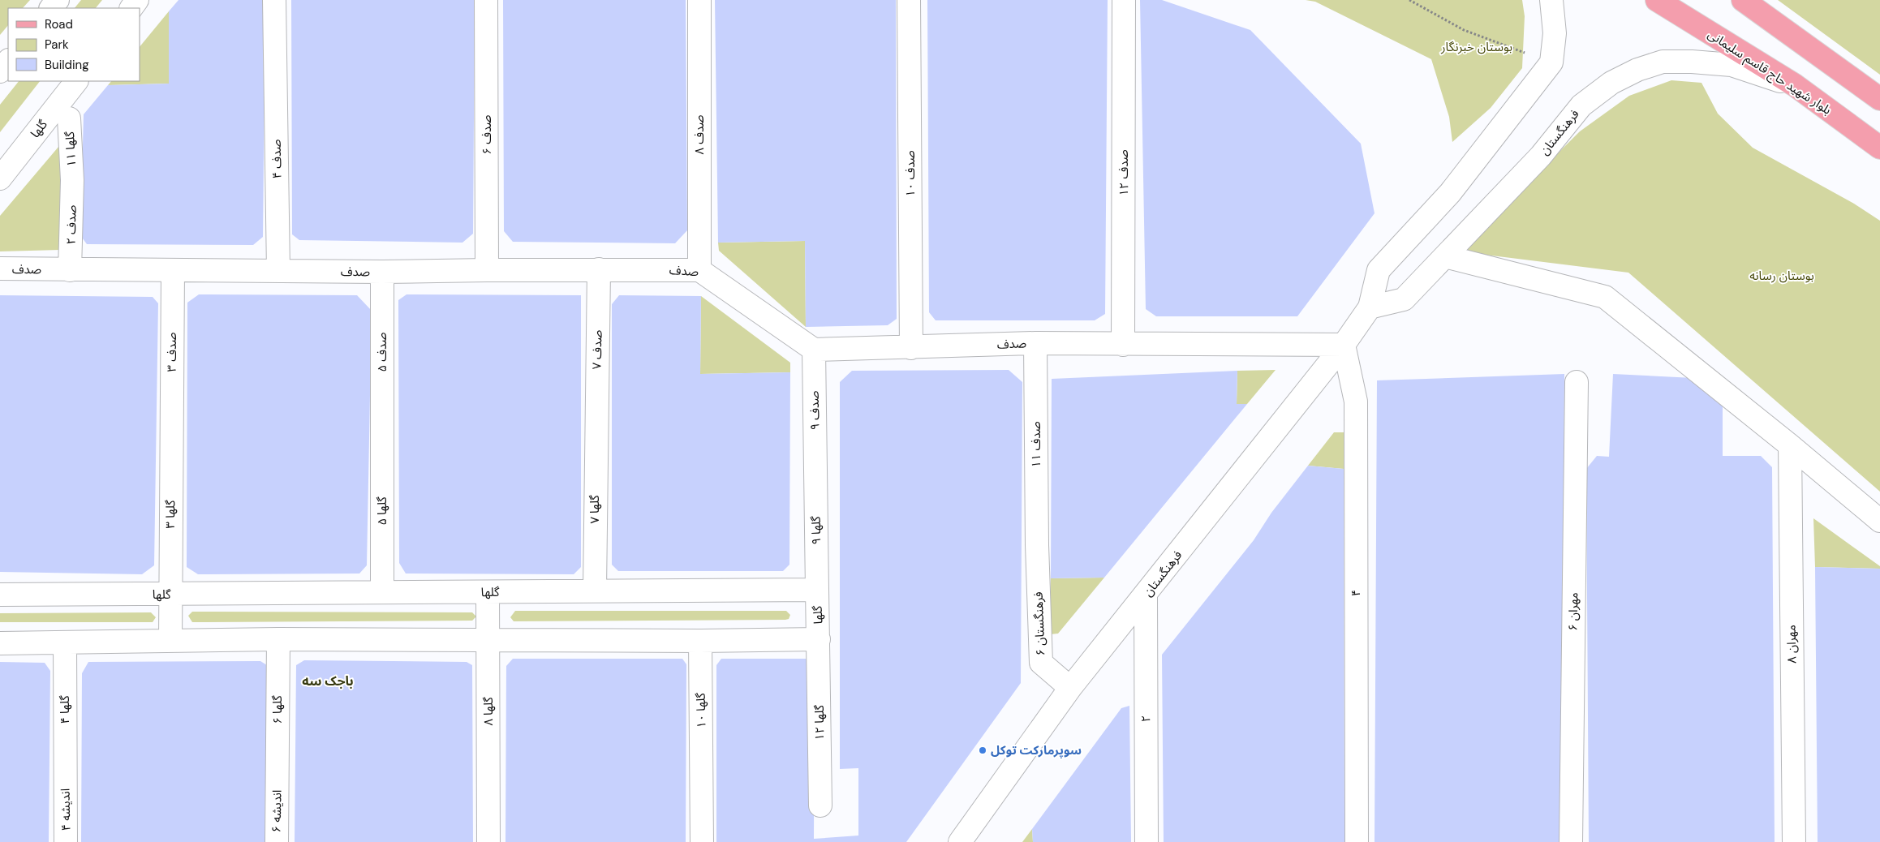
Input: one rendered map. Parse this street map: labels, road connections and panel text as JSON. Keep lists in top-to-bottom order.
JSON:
{
  "streets": {
    "main road": ["بلوار شهید حاج قاسم سلیمانی"],
    "street": [
      "گلها",
      "فرهنگستان",
      "صدف ۶",
      "صدف ۸",
      "گلها ۱۱",
      "صدف ۴",
      "صدف ۱۲",
      "صدف ۱۰",
      "صدف ۲",
      "صدف",
      "صدف ۷",
      "صدف ۳",
      "صدف ۵",
      "صدف ۹",
      "صدف ۱۱",
      "گلها ۷",
      "گلها ۵",
      "گلها ۳",
      "گلها ۹",
      "۴",
      "مهران ۶",
      "فرهنگستان ۶",
      "مهران ۸",
      "گلها ۴",
      "گلها ۶",
      "گلها ۱۰",
      "گلها ۸",
      "۲",
      "گلها ۱۲",
      "اندیشه ۴",
      "اندیشه ۶"
    ]
  },
  "crossings": [
    ["بلوار شهید حاج قاسم سلیمانی", "فرهنگستان"],
    ["گلها", "گلها ۷"],
    ["گلها", "گلها ۵"],
    ["گلها", "گلها ۳"],
    ["گلها", "گلها ۹"],
    ["گلها", "گلها ۴"],
    ["گلها", "گلها ۶"],
    ["گلها", "گلها ۱۰"],
    ["گلها", "گلها ۸"],
    ["گلها", "گلها ۱۲"],
    ["فرهنگستان", "صدف"],
    ["فرهنگستان", "۴"],
    ["فرهنگستان", "فرهنگستان ۶"],
    ["فرهنگستان", "۲"],
    ["صدف ۶", "صدف"],
    ["صدف ۸", "صدف"],
    ["گلها ۱۱", "صدف ۲"],
    ["صدف ۴", "صدف"],
    ["صدف ۱۲", "صدف"],
    ["صدف ۱۰", "صدف"],
    ["صدف ۲", "صدف"],
    ["صدف", "صدف ۷"],
    ["صدف", "صدف ۳"],
    ["صدف", "صدف ۵"],
    ["صدف", "صدف ۹"],
    ["صدف", "صدف ۱۱"],
    ["صدف", "۴"],
    ["صدف ۷", "گلها ۷"],
    ["صدف ۳", "گلها ۳"],
    ["صدف ۵", "گلها ۵"],
    ["صدف ۹", "گلها ۹"],
    ["صدف ۱۱", "فرهنگستان ۶"],
    ["گلها ۴", "اندیشه ۴"],
    ["گلها ۶", "اندیشه ۶"]
  ],
  "districts": ["باجک سه"],
  "parks": ["بوستان خبرنگار", "بوستان رسانه"],
  "places": ["سوپرمارکت توکل"],
  "legend": ["Road", "Park", "Building"]
}
